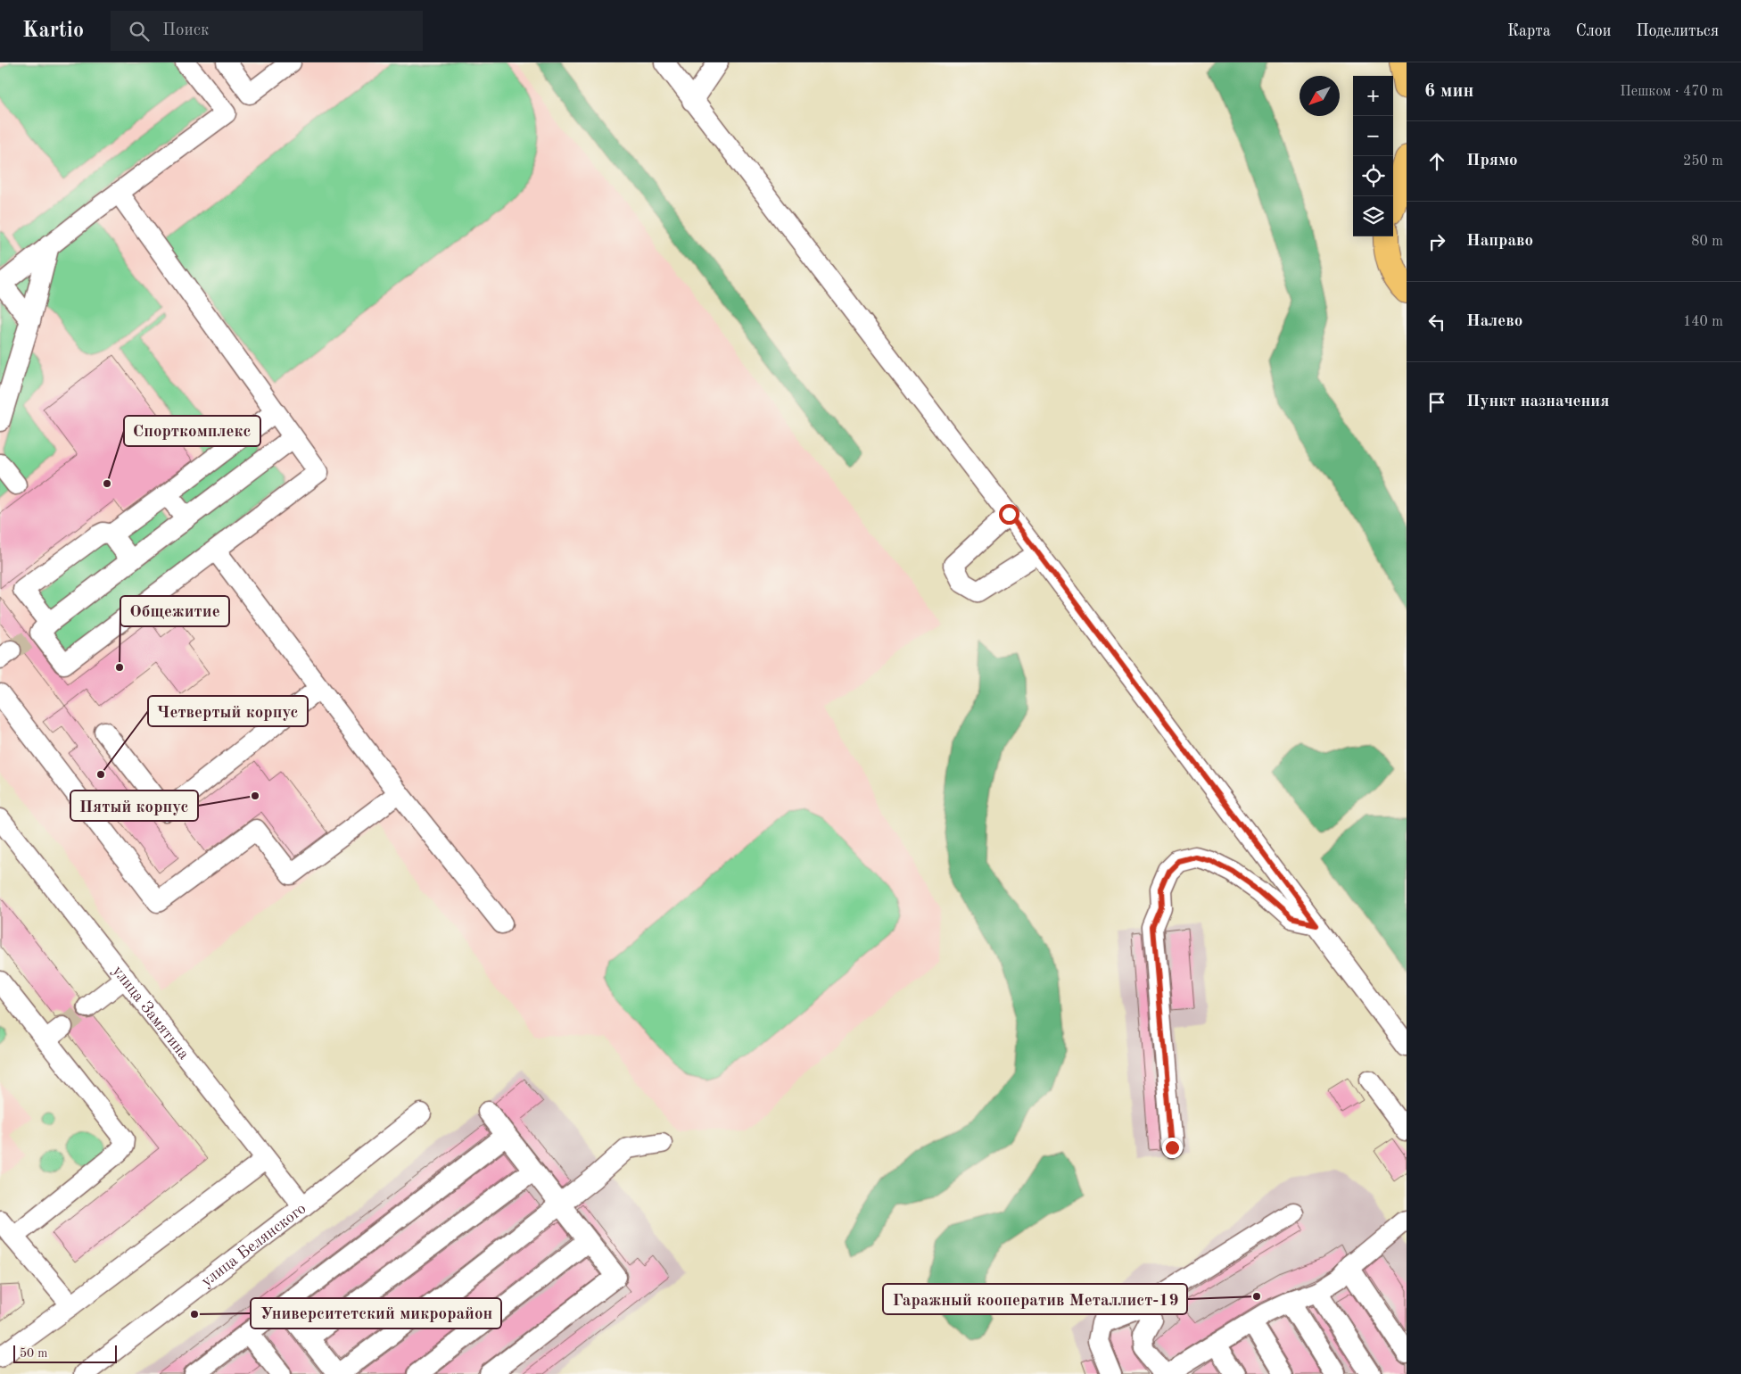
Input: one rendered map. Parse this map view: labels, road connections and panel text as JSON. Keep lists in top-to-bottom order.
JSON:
{
  "streets": {
    "street": ["улица Замятина", "улица Белянского"]
  },
  "crossings": [
    ["улица Замятина", "улица Белянского"]
  ],
  "places": [
    "Спорткомплекс",
    "Общежитие",
    "Четвертый корпус",
    "Пятый корпус",
    "Гаражный кооператив Металлист-19",
    "Университетский микрорайон"
  ],
  "scale_bar": "50 m",
  "north": "bottom left",
  "page": {
    "header": "Kartio",
    "search": "Поиск",
    "nav": ["Карта", "Слои", "Поделиться"],
    "heading": ["6 мин", "Пешком · 470 m"],
    "map_buttons": ["+", "−"],
    "list": [
      ["Прямо", "250 m"],
      ["Направо", "80 m"],
      ["Налево", "140 m"],
      "Пункт назначения"
    ],
    "scale": "50 m"
  }
}
